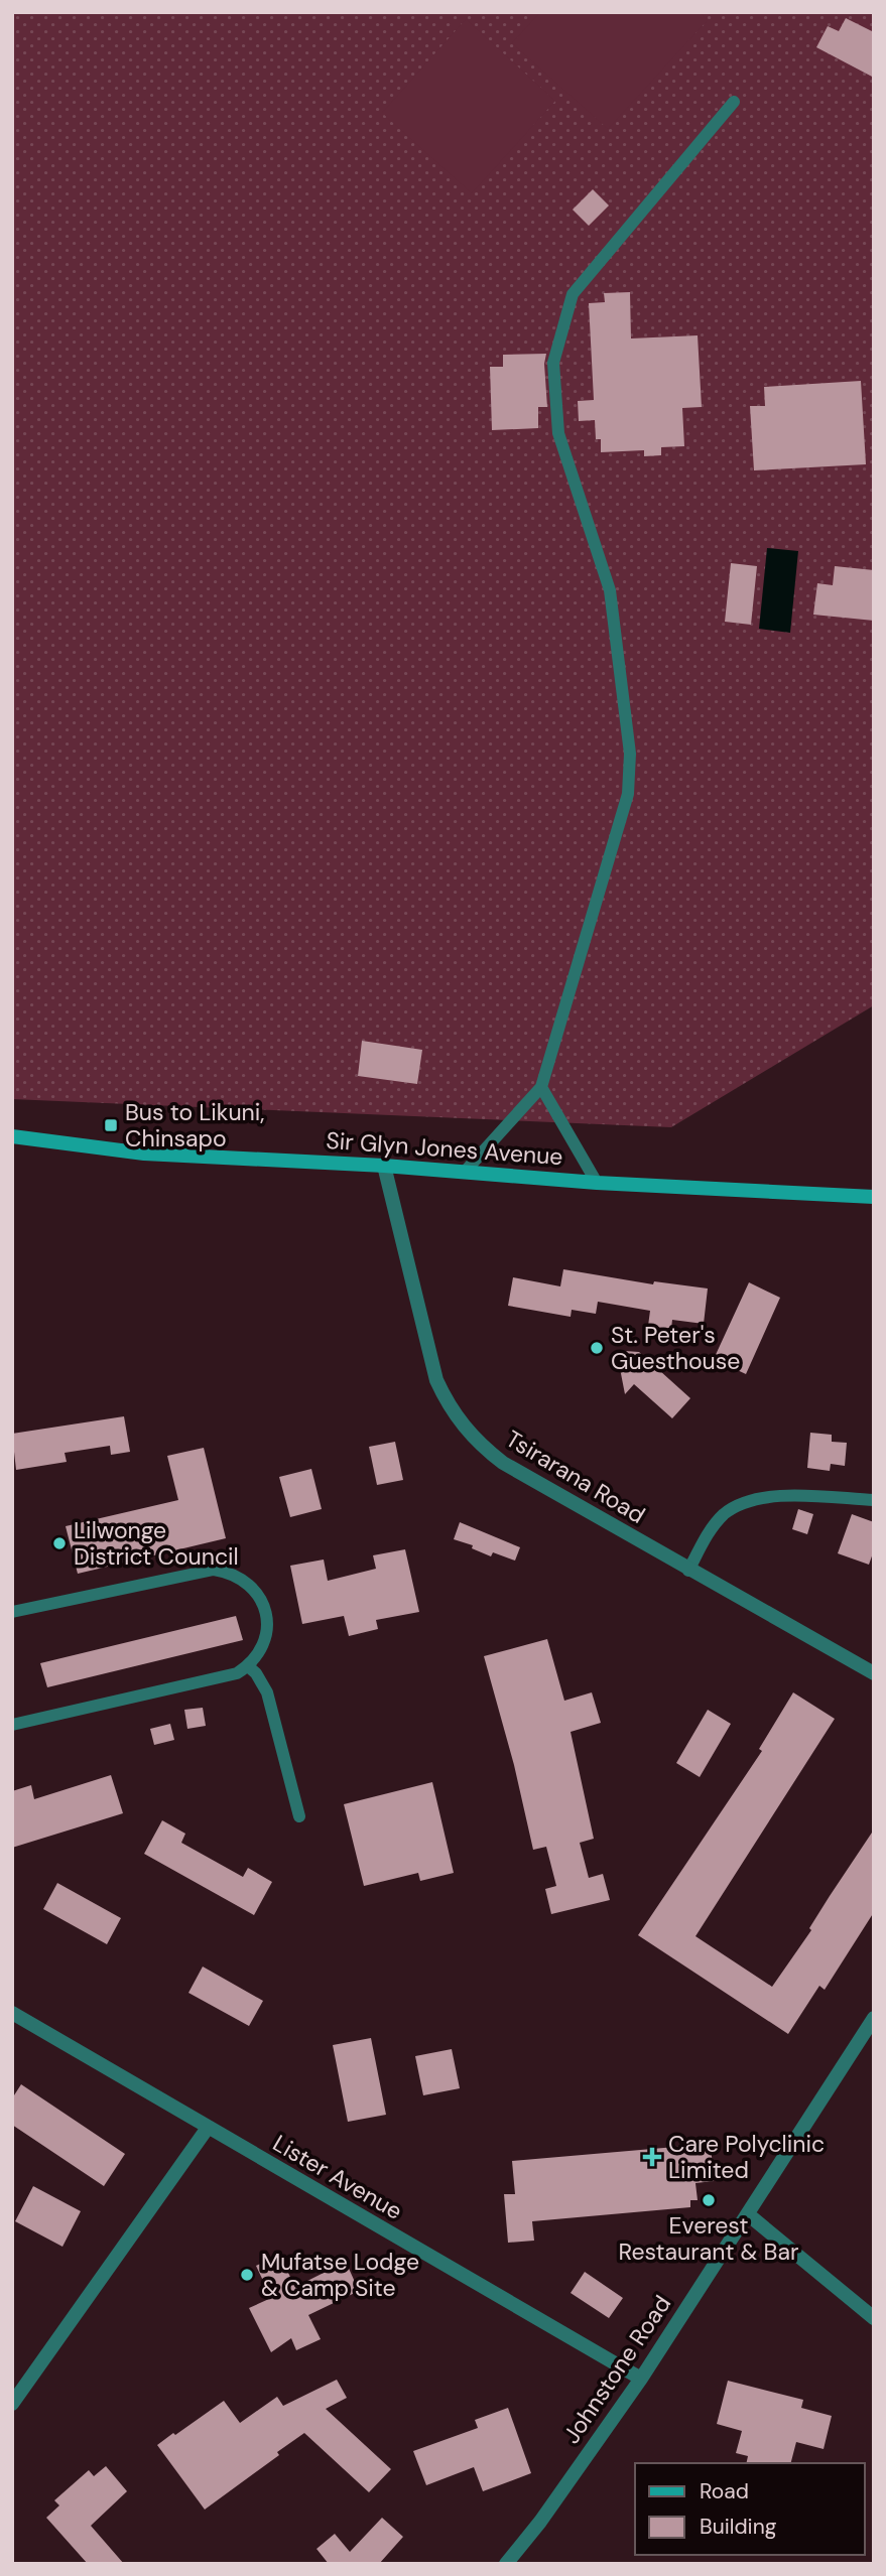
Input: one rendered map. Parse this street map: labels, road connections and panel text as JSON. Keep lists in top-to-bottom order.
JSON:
{
  "streets": {
    "main road": ["Sir Glyn Jones Avenue"],
    "street": ["Tsirarana Road", "Lister Avenue", "Johnstone Road"]
  },
  "crossings": [
    ["Sir Glyn Jones Avenue", "Tsirarana Road"],
    ["Lister Avenue", "Johnstone Road"]
  ],
  "places": {
    "transit": ["Bus to Likuni, Chinsapo"],
    "other": [
      "St. Peter's Guesthouse",
      "Lilwonge District Council",
      "Everest Restaurant & Bar",
      "Mufatse Lodge & Camp Site"
    ],
    "health": ["Care Polyclinic Limited"]
  },
  "legend": ["Road", "Building"]
}
